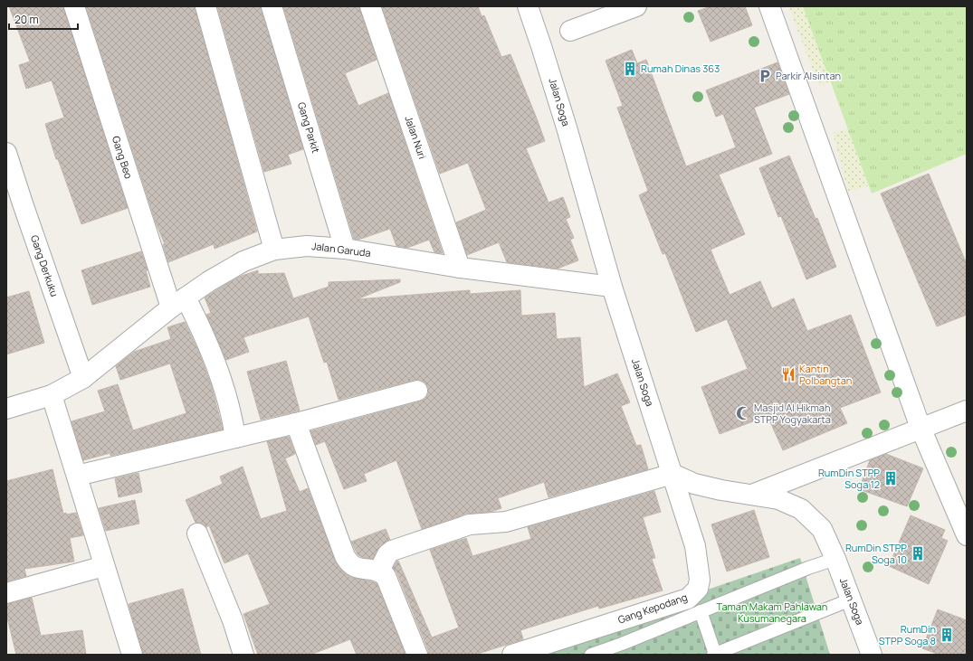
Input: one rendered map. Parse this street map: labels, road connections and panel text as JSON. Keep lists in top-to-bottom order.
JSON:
{
  "streets": {
    "street": [
      "Jalan Soga",
      "Gang Parkit",
      "Jalan Nuri",
      "Gang Beo",
      "Jalan Garuda",
      "Gang Derkuku",
      "Gang Kepodang"
    ]
  },
  "crossings": [
    ["Jalan Soga", "Jalan Garuda"],
    ["Jalan Soga", "Gang Kepodang"],
    ["Gang Parkit", "Jalan Garuda"],
    ["Jalan Nuri", "Jalan Garuda"],
    ["Gang Beo", "Jalan Garuda"],
    ["Jalan Garuda", "Gang Derkuku"]
  ],
  "parks": ["Taman Makam Pahlawan Kusumanegara"],
  "places": {
    "building": [
      "Rumah Dinas 363",
      "RumDin STPP Soga 12",
      "RumDin STPP Soga 10",
      "RumDin STPP Soga 8"
    ],
    "parking": ["Parkir Alsintan"],
    "restaurant": ["Kantin Polbangtan"],
    "mosque": ["Masjid Al Hikmah STPP Yogyakarta"]
  },
  "scale_bar": "20 m"
}
